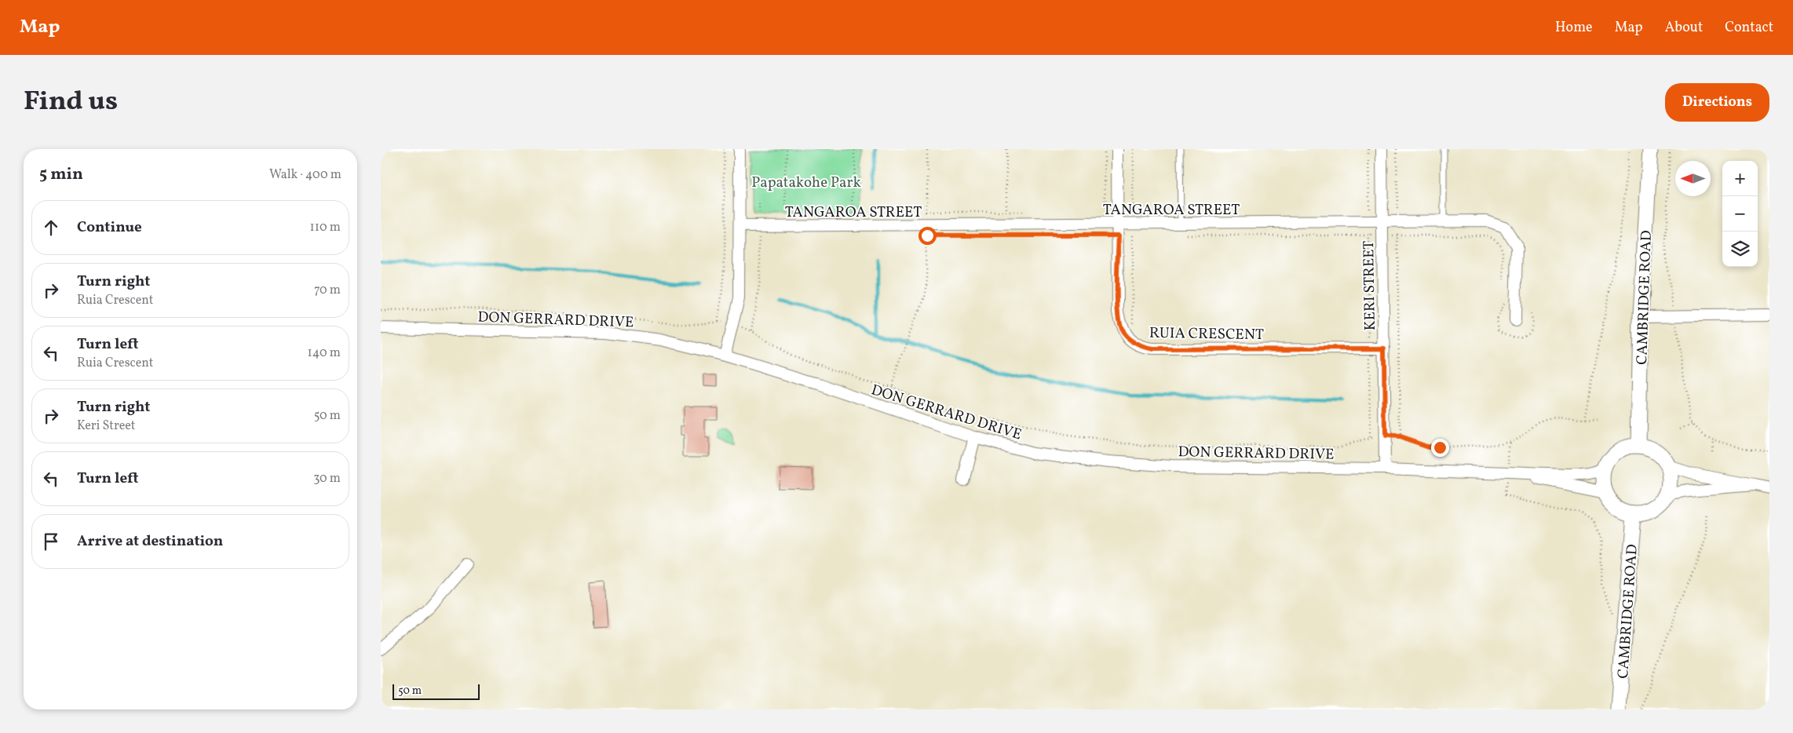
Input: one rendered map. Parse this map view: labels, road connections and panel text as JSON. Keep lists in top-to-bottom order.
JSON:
{
  "streets": {
    "main road": ["CAMBRIDGE ROAD"],
    "street": [
      "TANGAROA STREET",
      "KERI STREET",
      "DON GERRARD DRIVE",
      "RUIA CRESCENT"
    ]
  },
  "crossings": [
    ["TANGAROA STREET", "KERI STREET"],
    ["TANGAROA STREET", "RUIA CRESCENT"],
    ["KERI STREET", "DON GERRARD DRIVE"],
    ["KERI STREET", "RUIA CRESCENT"],
    ["CAMBRIDGE ROAD", "DON GERRARD DRIVE"]
  ],
  "parks": ["Papatakohe Park"],
  "scale_bar": "50 m",
  "north": "left",
  "page": {
    "header": "Map",
    "nav": [
      "Home",
      "Map",
      "About",
      "Contact"
    ],
    "title": "Find us",
    "buttons": "Directions",
    "heading": ["5 min", "Walk · 400 m"],
    "map_buttons": ["+", "−"],
    "list": [
      ["Continue", "110 m"],
      ["Turn right", "Ruia Crescent", "70 m"],
      ["Turn left", "Ruia Crescent", "140 m"],
      ["Turn right", "Keri Street", "50 m"],
      ["Turn left", "30 m"],
      "Arrive at destination"
    ],
    "scale": "50 m"
  }
}
